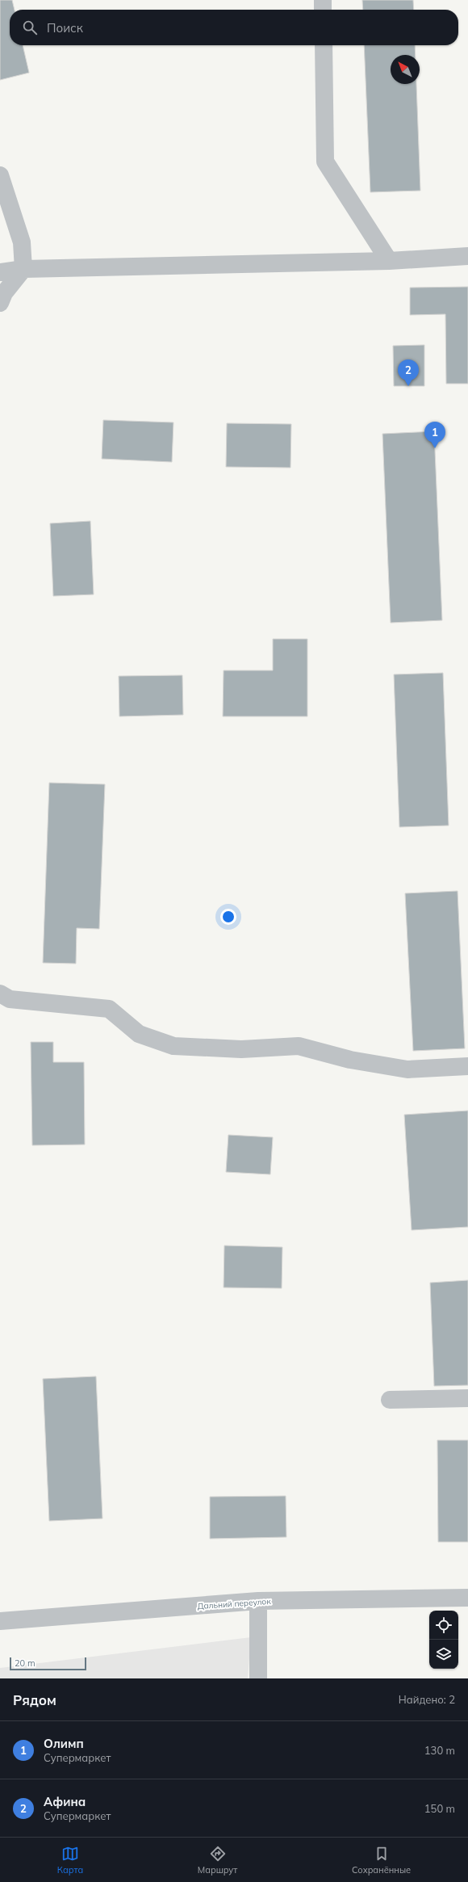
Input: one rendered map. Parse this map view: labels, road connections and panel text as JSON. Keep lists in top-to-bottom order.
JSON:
{
  "streets": {
    "street": ["Дальний переулок"]
  },
  "scale_bar": "20 m",
  "north": "top left",
  "page": {
    "search": "Поиск",
    "pins": ["2", "1"],
    "scale": "20 m",
    "heading": ["Рядом", "Найдено: 2"],
    "list": [
      {
        "mark": "1",
        "name": "Олимп",
        "note": "Супермаркет",
        "value": "130 m"
      },
      {
        "mark": "2",
        "name": "Афина",
        "note": "Супермаркет",
        "value": "150 m"
      }
    ],
    "nav": ["Карта", "Маршрут", "Сохранённые"]
  }
}
